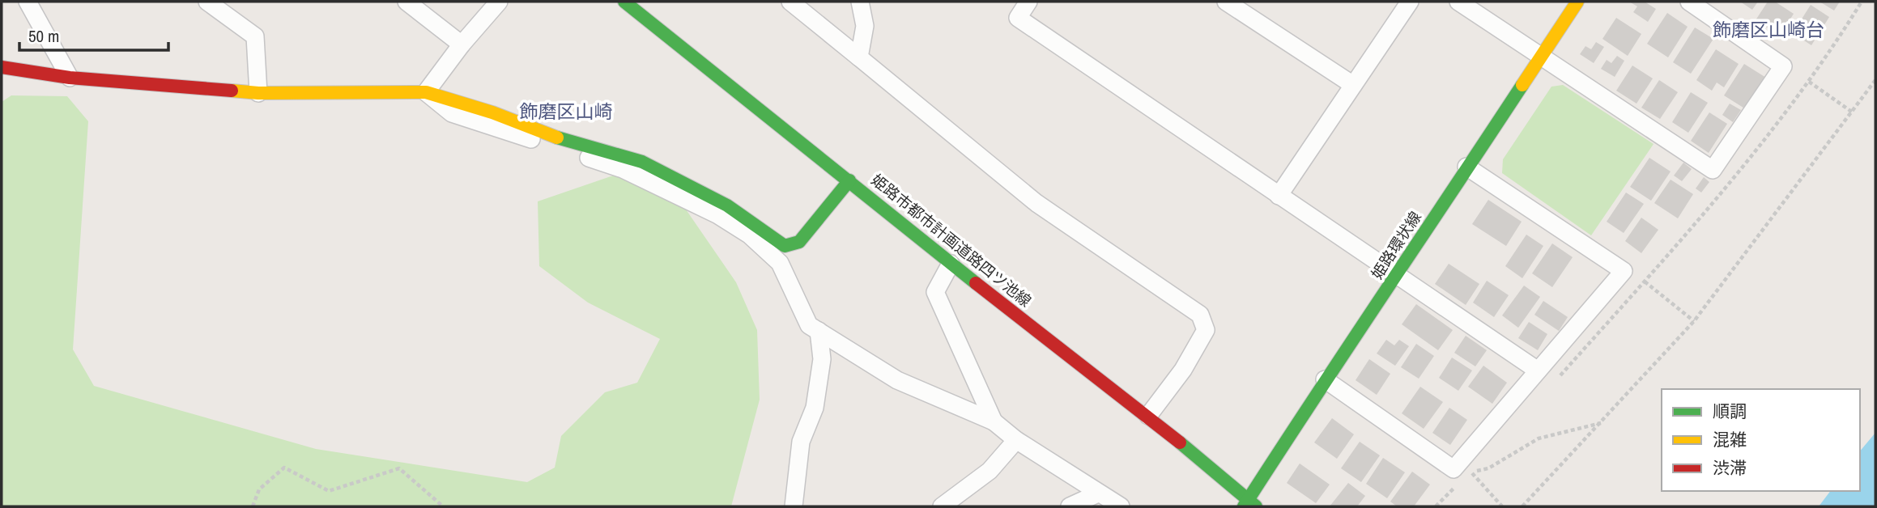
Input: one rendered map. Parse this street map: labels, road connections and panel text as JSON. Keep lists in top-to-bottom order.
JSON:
{
  "streets": {
    "street": ["姫路市都市計画道路四ツ池線", "姫路環状線"]
  },
  "crossings": [
    ["姫路市都市計画道路四ツ池線", "姫路環状線"]
  ],
  "districts": ["飾磨区山崎台", "飾磨区山崎"],
  "legend": ["順調", "混雑", "渋滞"],
  "scale_bar": "50 m"
}
